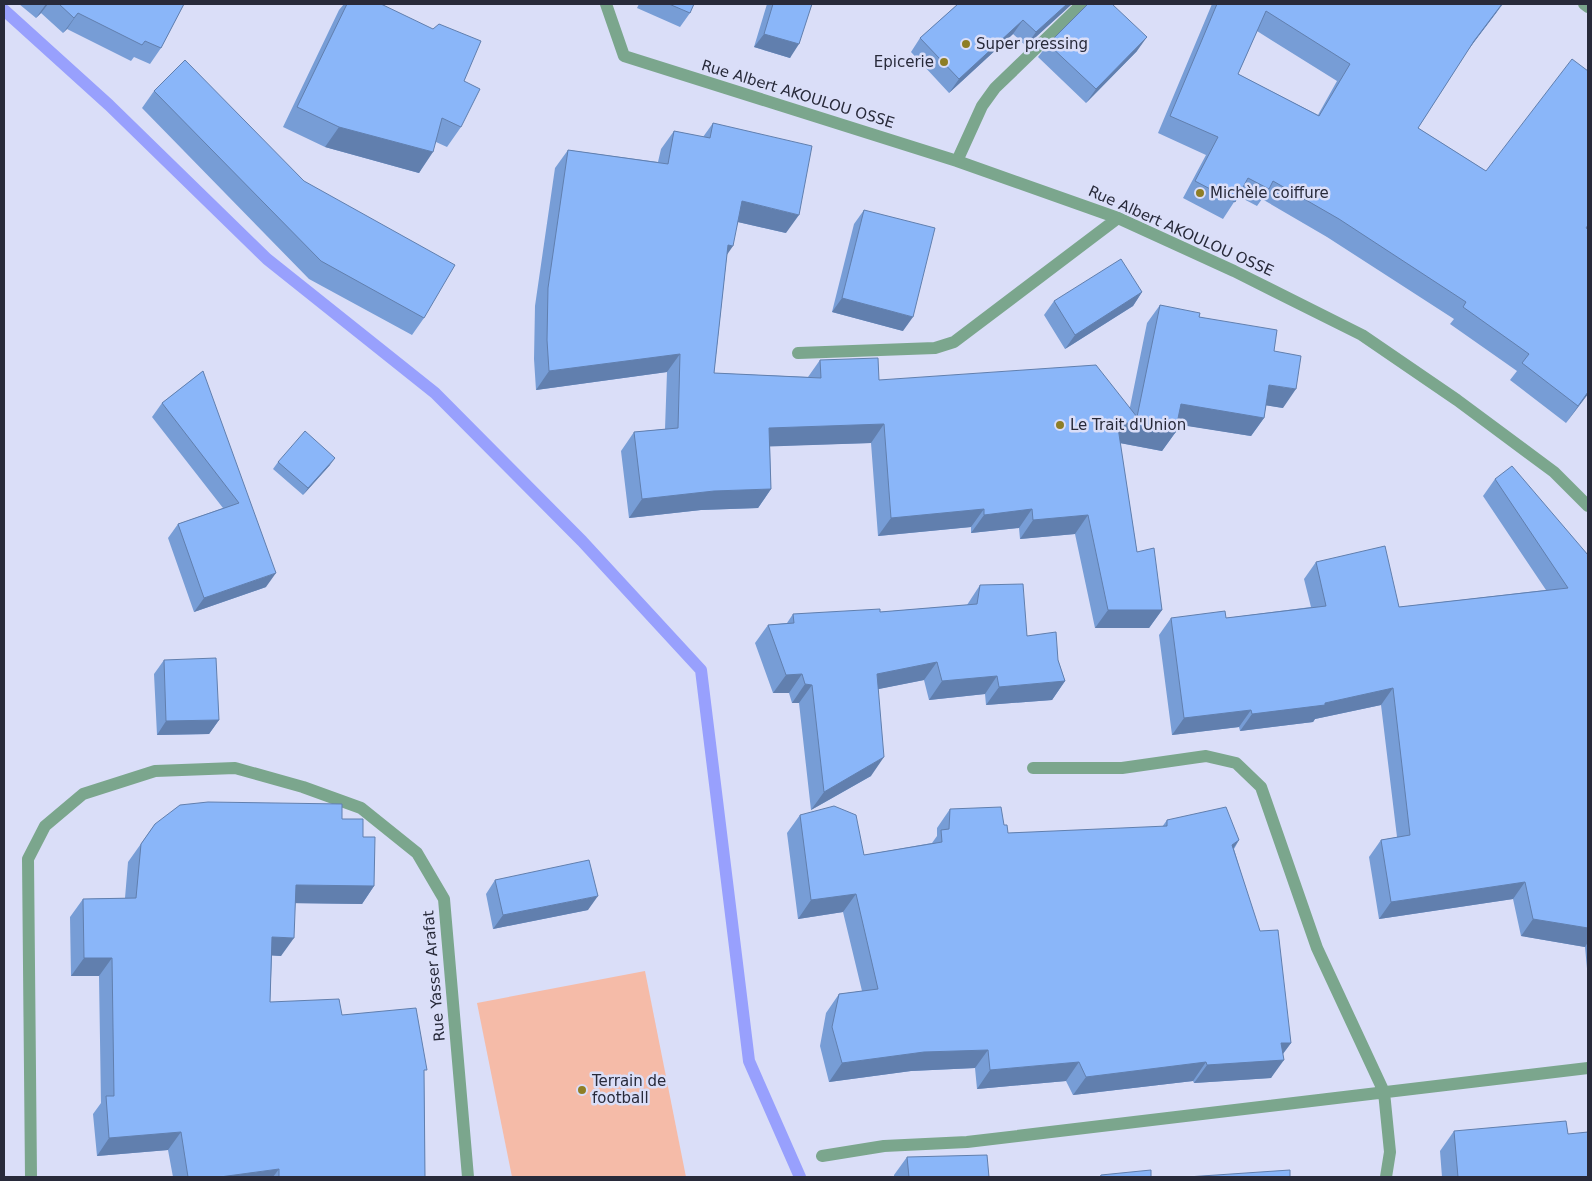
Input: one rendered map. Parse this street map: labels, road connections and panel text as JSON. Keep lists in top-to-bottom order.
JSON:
{
  "streets": {
    "street": ["Rue Albert AKOULOU OSSE", "Rue Yasser Arafat"]
  },
  "places": [
    "Super pressing",
    "Epicerie",
    "Michèle coiffure",
    "Le Trait d'Union",
    "Terrain de football"
  ]
}
